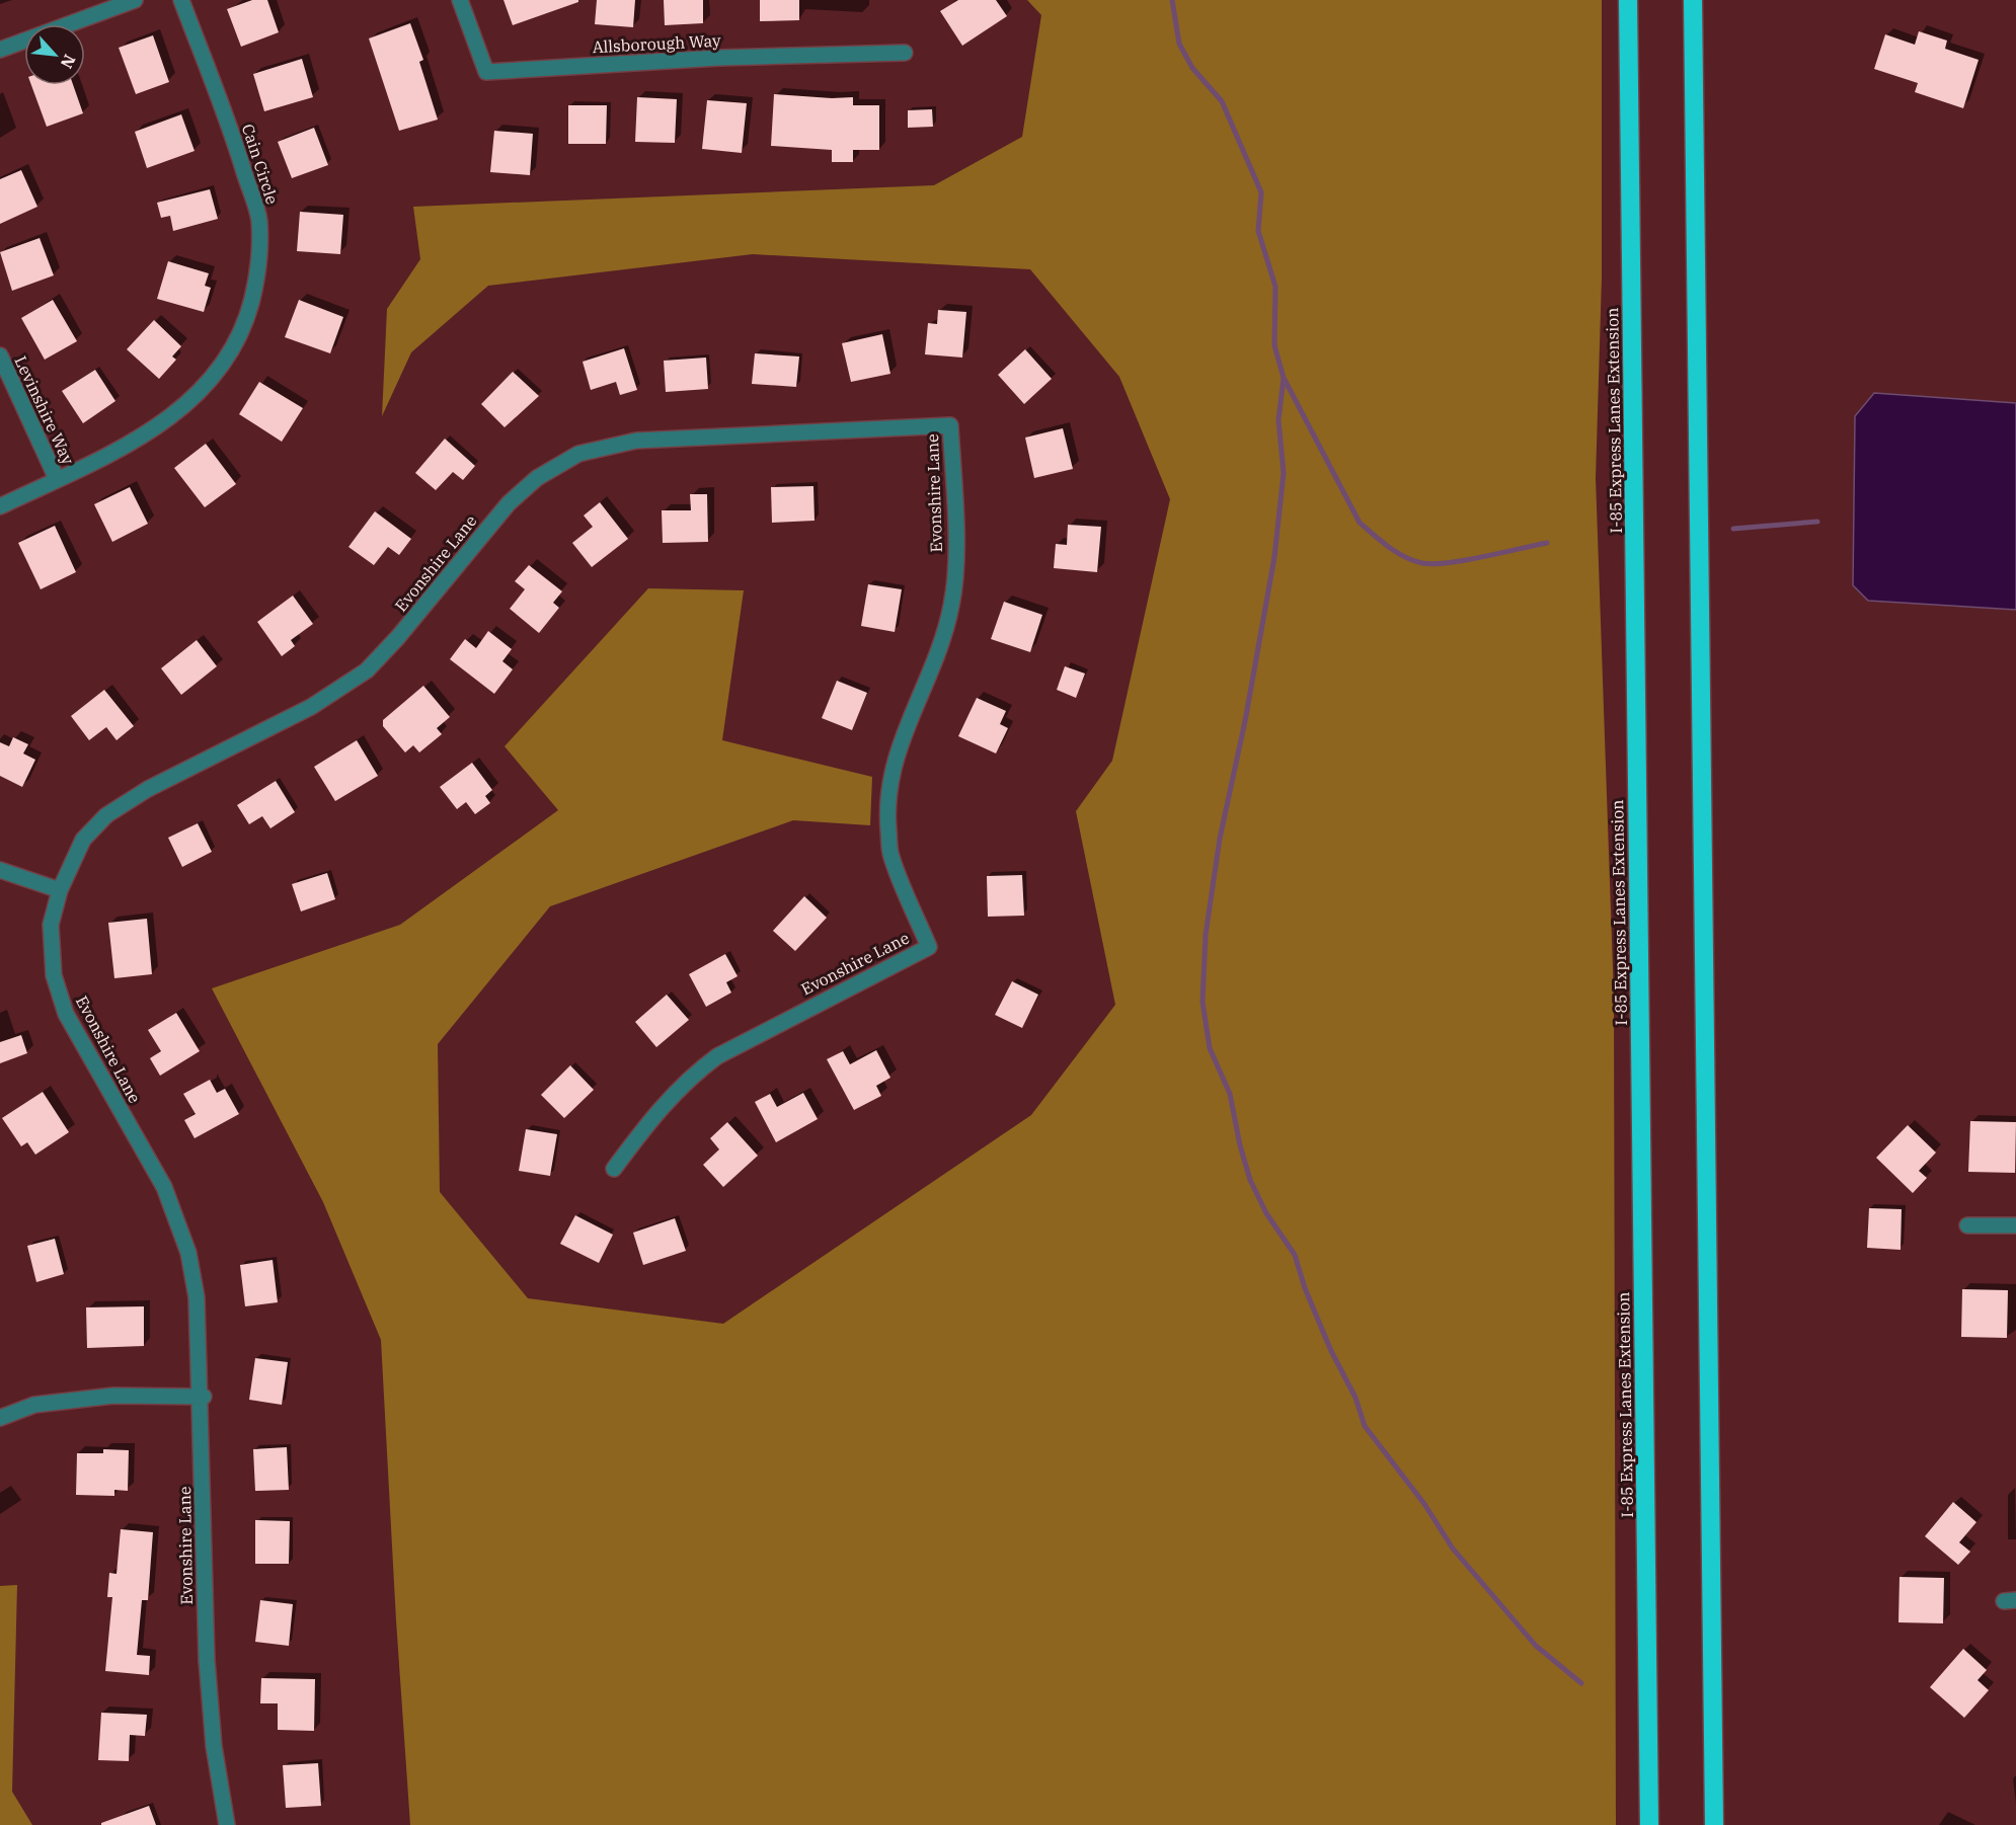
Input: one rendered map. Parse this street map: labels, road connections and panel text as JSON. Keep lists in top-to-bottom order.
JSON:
{
  "streets": {
    "highway": ["I-85 Express Lanes Extension"],
    "street": [
      "Allsborough Way",
      "Cain Circle",
      "Levinshire Way",
      "Evonshire Lane"
    ]
  },
  "crossings": [
    ["Cain Circle", "Levinshire Way"]
  ],
  "north": "bottom right"
}
